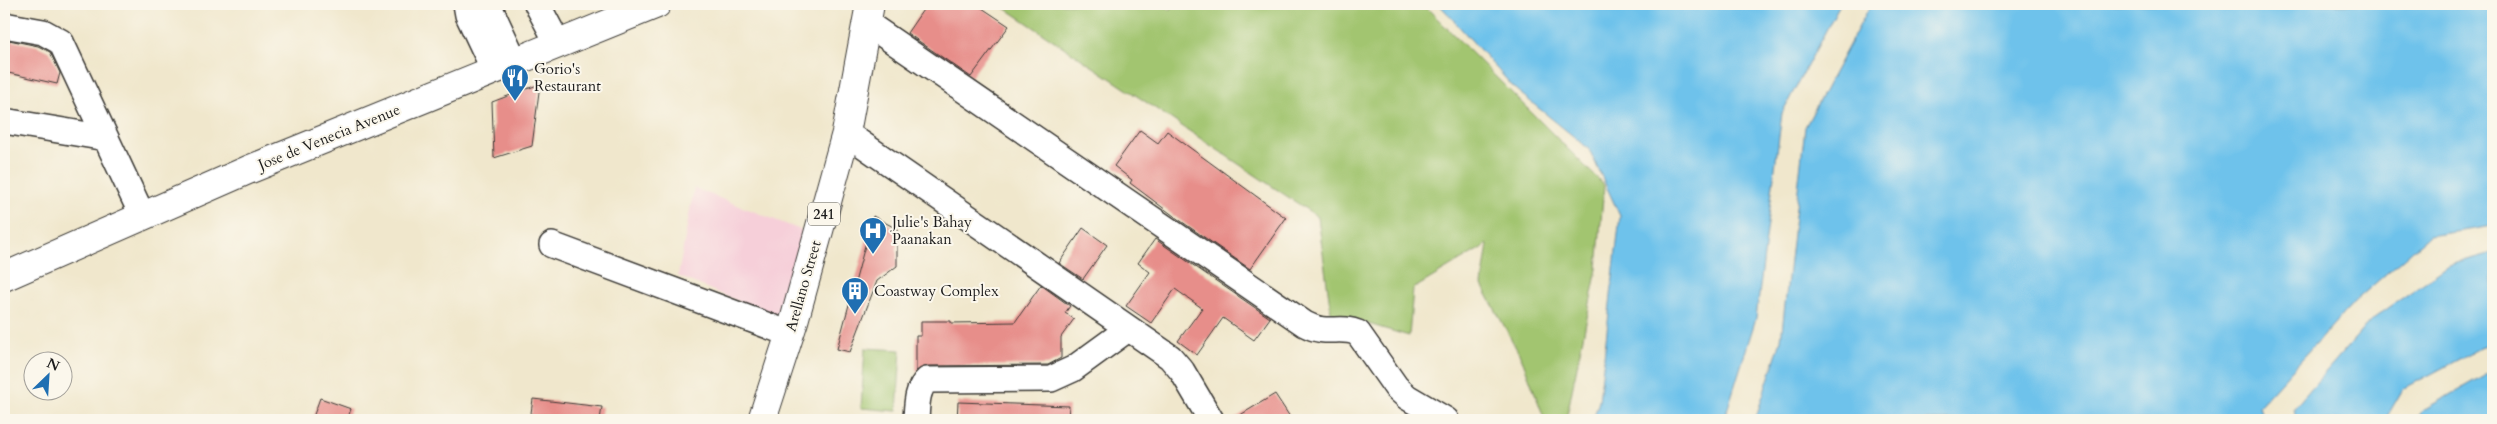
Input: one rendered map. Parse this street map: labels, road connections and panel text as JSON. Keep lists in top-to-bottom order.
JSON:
{
  "streets": {
    "highway": ["Jose de Venecia Avenue", "241", "Arellano Street"]
  },
  "places": {
    "restaurant": ["Gorio's Restaurant"],
    "hospital": ["Julie's Bahay Paanakan"],
    "building": ["Coastway Complex"]
  },
  "north": "top right"
}
